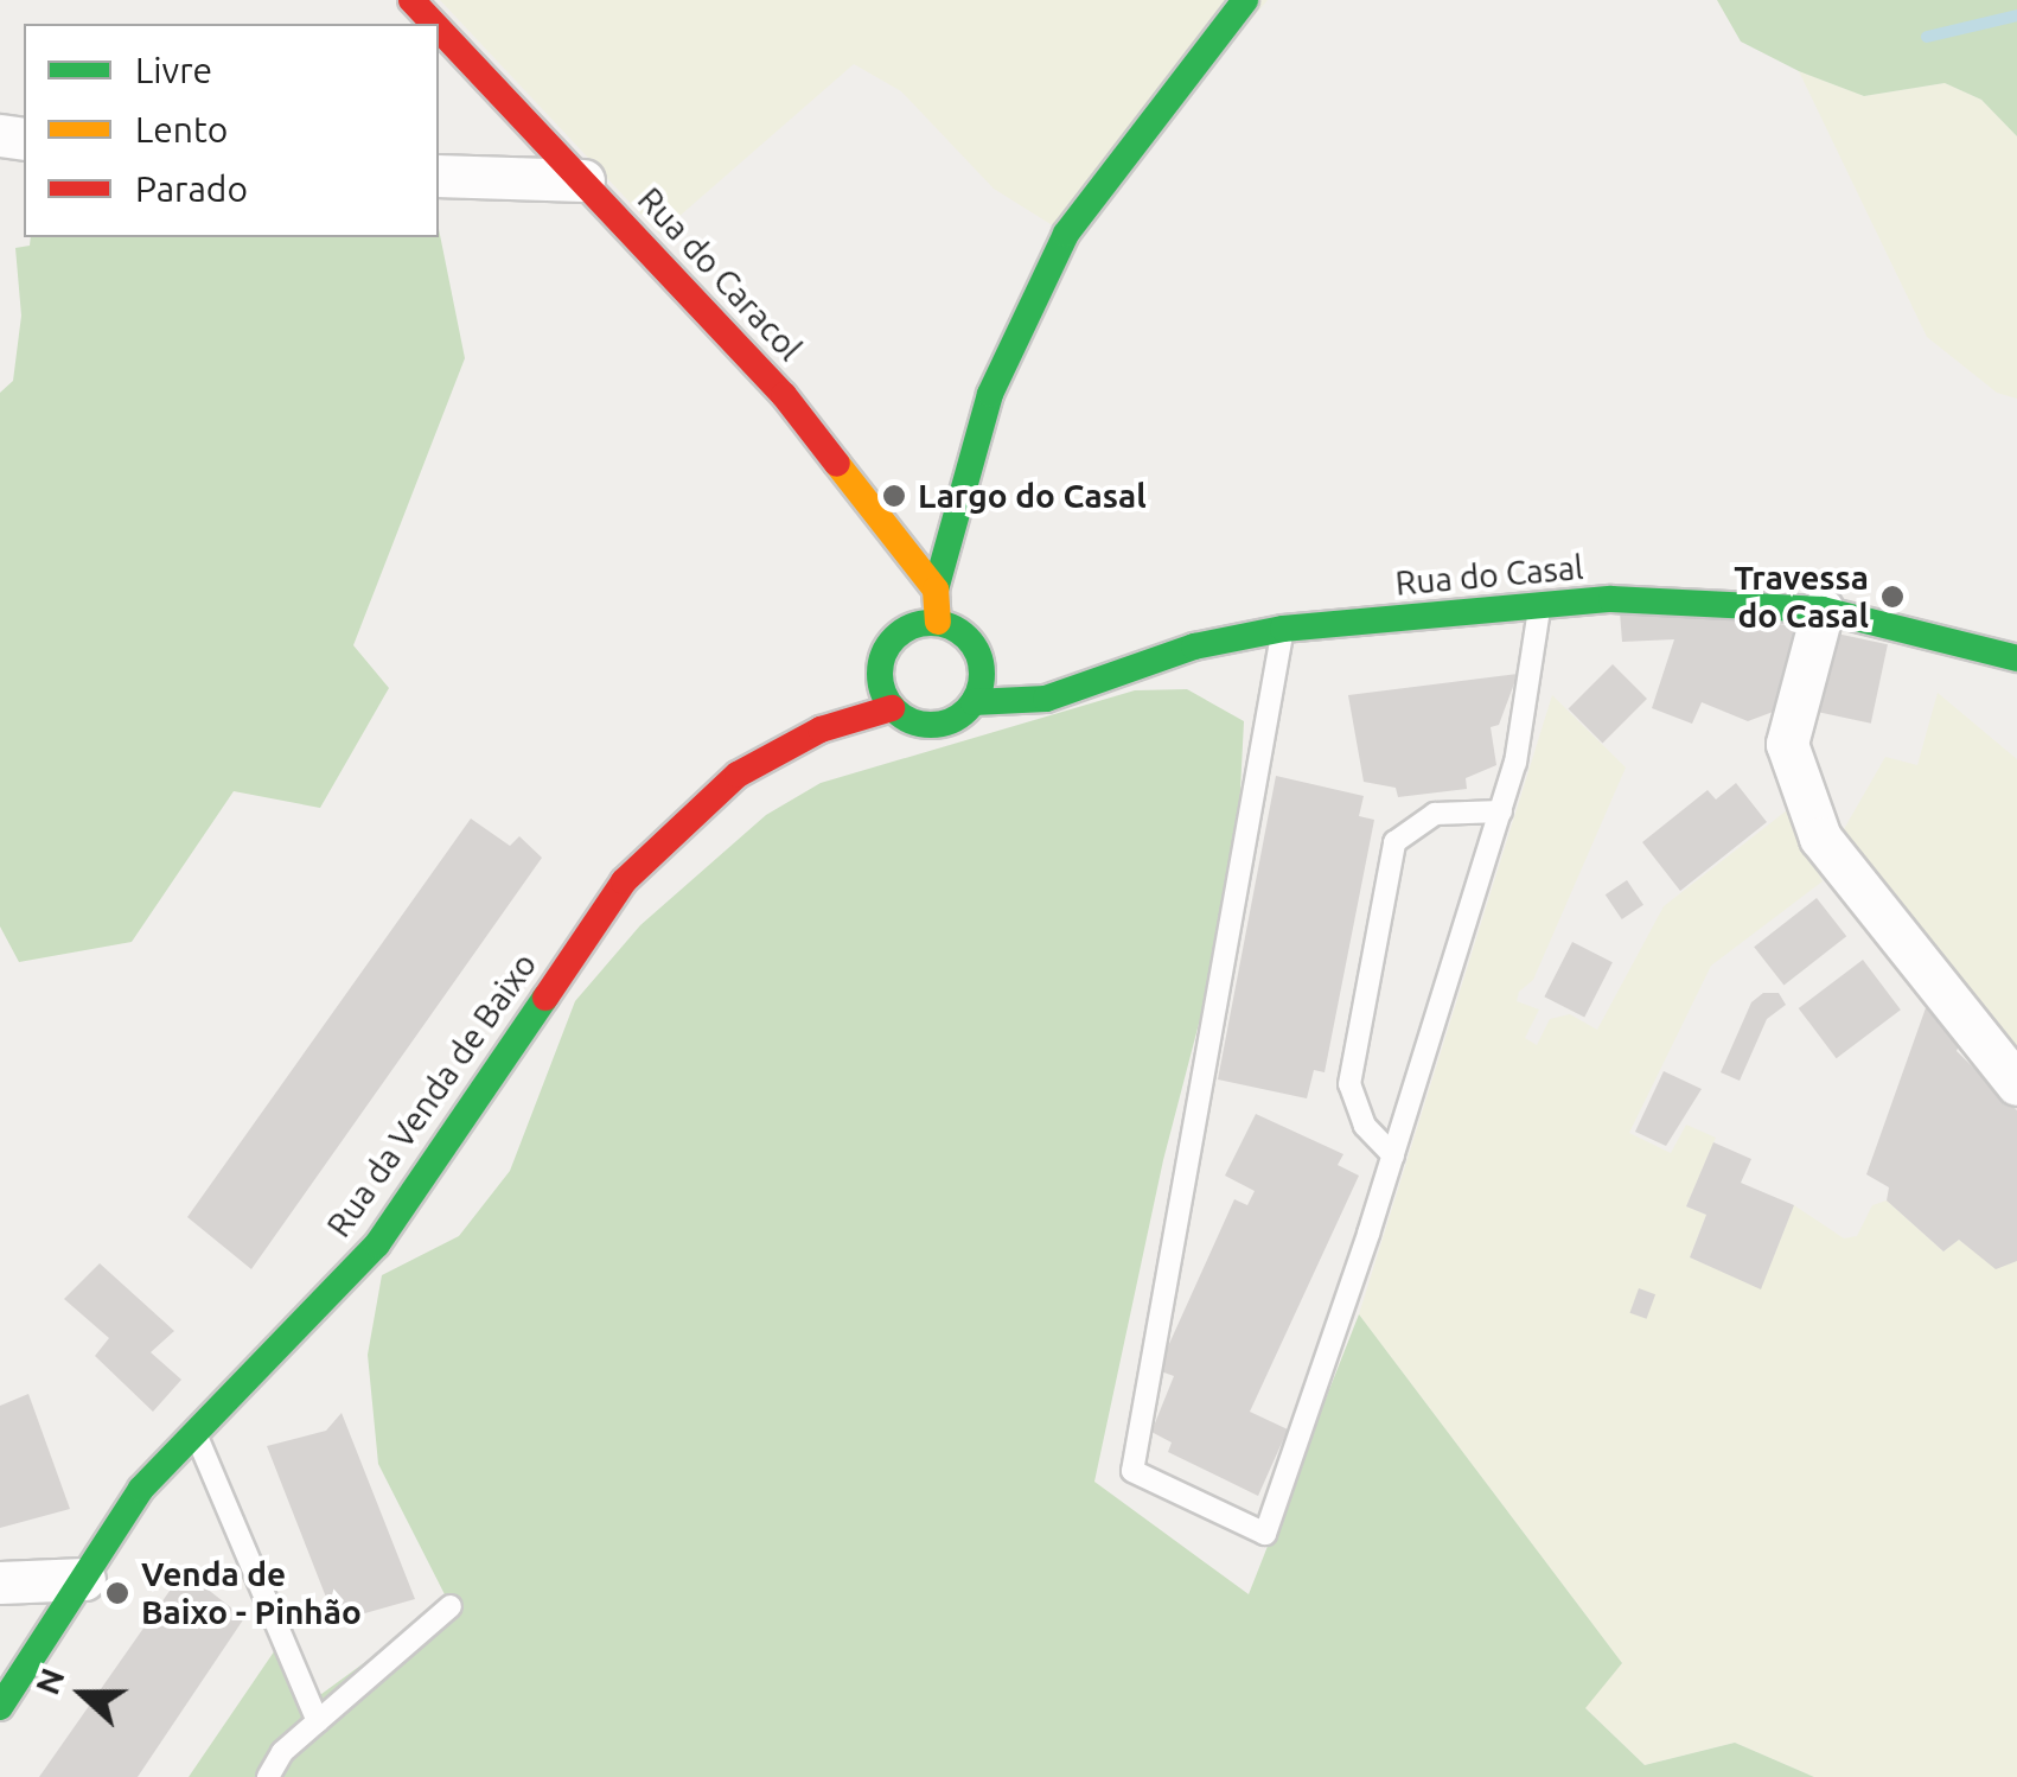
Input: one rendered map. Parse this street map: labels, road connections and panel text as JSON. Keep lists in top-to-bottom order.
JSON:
{
  "streets": {
    "street": ["Rua do Caracol", "Rua do Casal", "Rua da Venda de Baixo"]
  },
  "crossings": [
    ["Rua do Casal", "Rua da Venda de Baixo"]
  ],
  "places": ["Largo do Casal", "Travessa do Casal", "Venda de Baixo - Pinhão"],
  "legend": ["Livre", "Lento", "Parado"],
  "north": "left"
}
